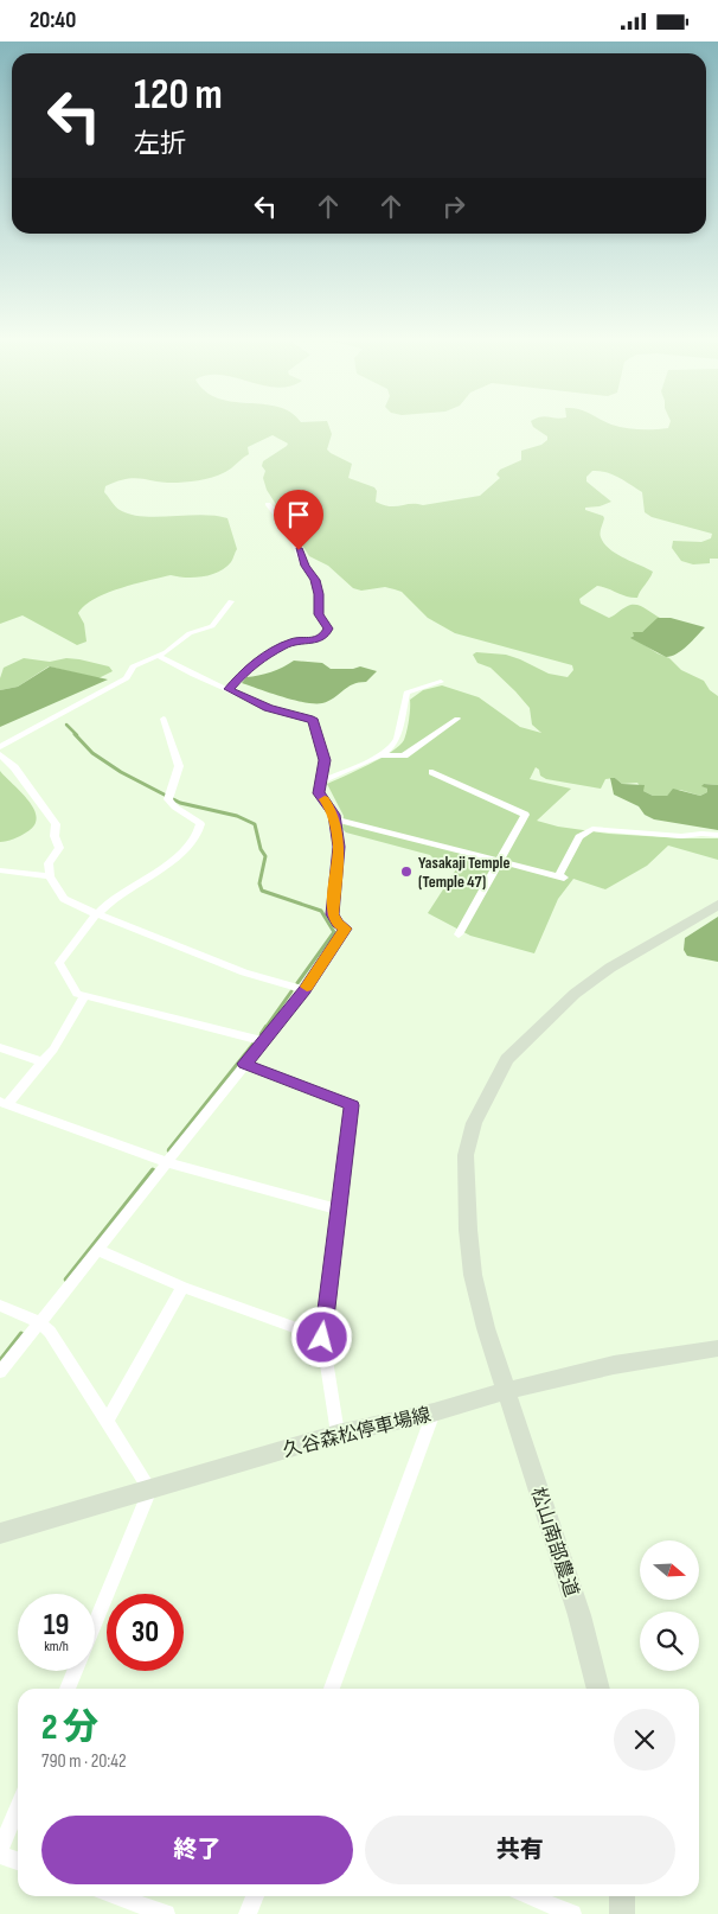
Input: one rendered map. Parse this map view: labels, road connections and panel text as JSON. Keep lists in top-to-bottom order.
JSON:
{
  "streets": {
    "street": ["久谷森松停車場線", "松山南部農道"]
  },
  "crossings": [
    ["久谷森松停車場線", "松山南部農道"]
  ],
  "places": ["Yasakaji Temple (Temple 47)"],
  "north": "right",
  "page": {
    "status": "20:40",
    "turn": ["120 m", "左折"],
    "speed": "19 km/h",
    "limit": "30",
    "heading": ["2 分", "790 m · 20:42"],
    "buttons": ["終了", "共有"]
  }
}
